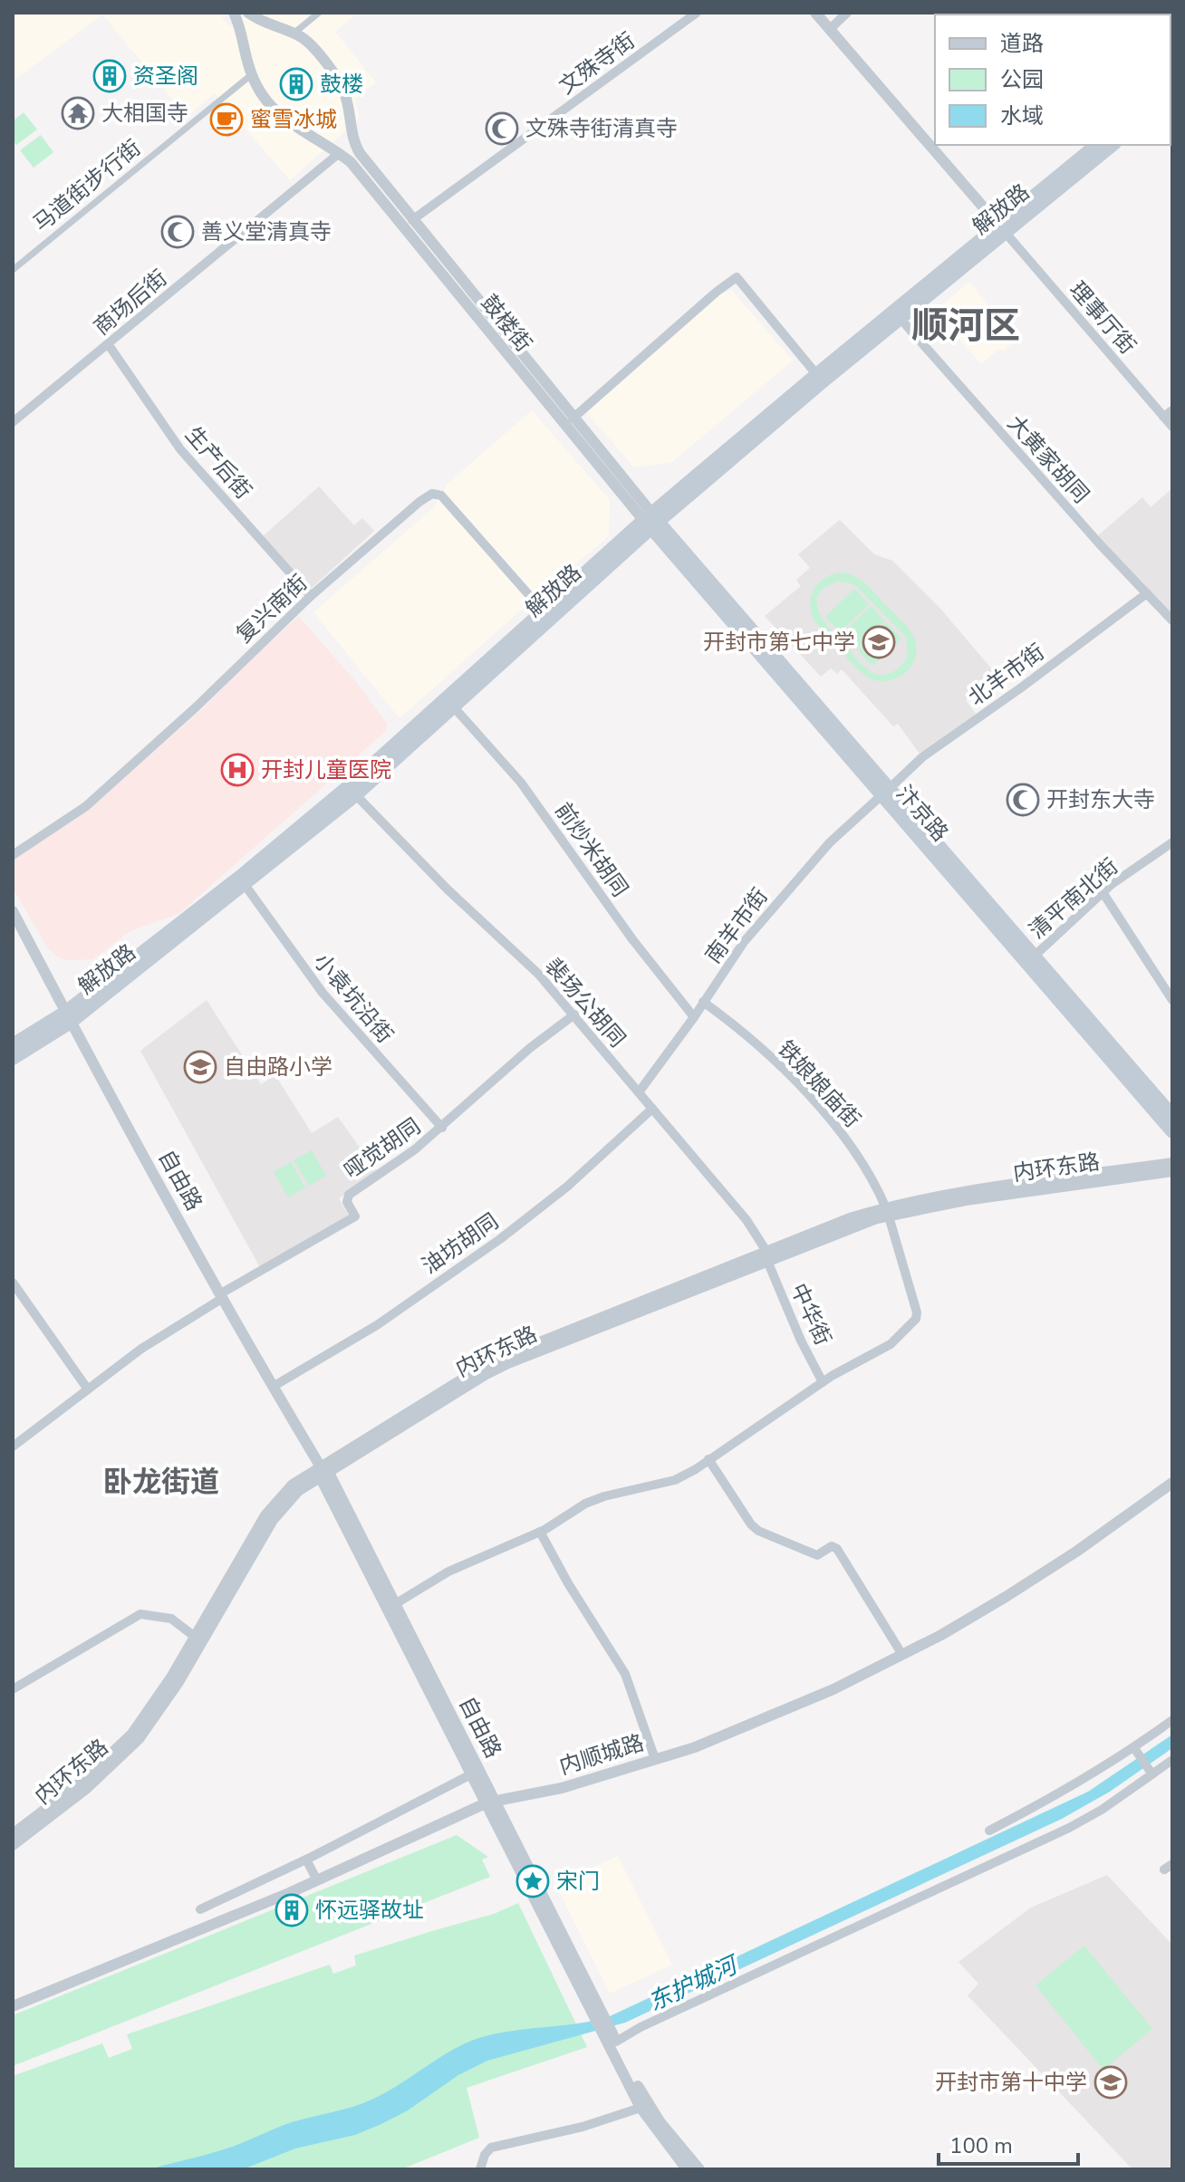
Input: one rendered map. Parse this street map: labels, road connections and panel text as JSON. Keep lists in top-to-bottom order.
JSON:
{
  "streets": {
    "main road": ["解放路", "汴京路"],
    "street": [
      "文殊寺街",
      "马道街步行街",
      "商场后街",
      "理事厅街",
      "鼓楼街",
      "大黄家胡同",
      "生产后街",
      "复兴南街",
      "北羊市街",
      "前炒米胡同",
      "清平南北街",
      "南羊市街",
      "小袁坑沿街",
      "裴场公胡同",
      "铁娘娘庙街",
      "哑觉胡同",
      "内环东路",
      "自由路",
      "油坊胡同",
      "中华街",
      "内顺城路"
    ]
  },
  "crossings": [
    ["文殊寺街", "鼓楼街"],
    ["马道街步行街", "鼓楼街"],
    ["解放路", "理事厅街"],
    ["解放路", "鼓楼街"],
    ["解放路", "大黄家胡同"],
    ["解放路", "复兴南街"],
    ["解放路", "汴京路"],
    ["解放路", "前炒米胡同"],
    ["解放路", "小袁坑沿街"],
    ["解放路", "裴场公胡同"],
    ["解放路", "自由路"],
    ["商场后街", "鼓楼街"],
    ["商场后街", "生产后街"],
    ["鼓楼街", "汴京路"],
    ["大黄家胡同", "北羊市街"],
    ["生产后街", "复兴南街"],
    ["北羊市街", "汴京路"],
    ["北羊市街", "南羊市街"],
    ["汴京路", "清平南北街"],
    ["汴京路", "南羊市街"],
    ["前炒米胡同", "南羊市街"],
    ["南羊市街", "裴场公胡同"],
    ["南羊市街", "铁娘娘庙街"],
    ["小袁坑沿街", "哑觉胡同"],
    ["裴场公胡同", "哑觉胡同"],
    ["裴场公胡同", "内环东路"],
    ["裴场公胡同", "油坊胡同"],
    ["裴场公胡同", "中华街"],
    ["铁娘娘庙街", "内环东路"],
    ["铁娘娘庙街", "中华街"],
    ["哑觉胡同", "自由路"],
    ["内环东路", "自由路"],
    ["内环东路", "中华街"],
    ["自由路", "油坊胡同"],
    ["自由路", "内顺城路"]
  ],
  "districts": ["顺河区", "卧龙街道"],
  "water": ["东护城河"],
  "places": {
    "building": ["资圣阁", "鼓楼", "怀远驿故址"],
    "temple": ["大相国寺"],
    "cafe": ["蜜雪冰城"],
    "mosque": ["文殊寺街清真寺", "善义堂清真寺", "开封东大寺"],
    "school or university": ["开封市第七中学", "自由路小学", "开封市第十中学"],
    "hospital": ["开封儿童医院"],
    "place": ["宋门"]
  },
  "legend": ["道路", "公园", "水域"],
  "scale_bar": "100 m"
}
